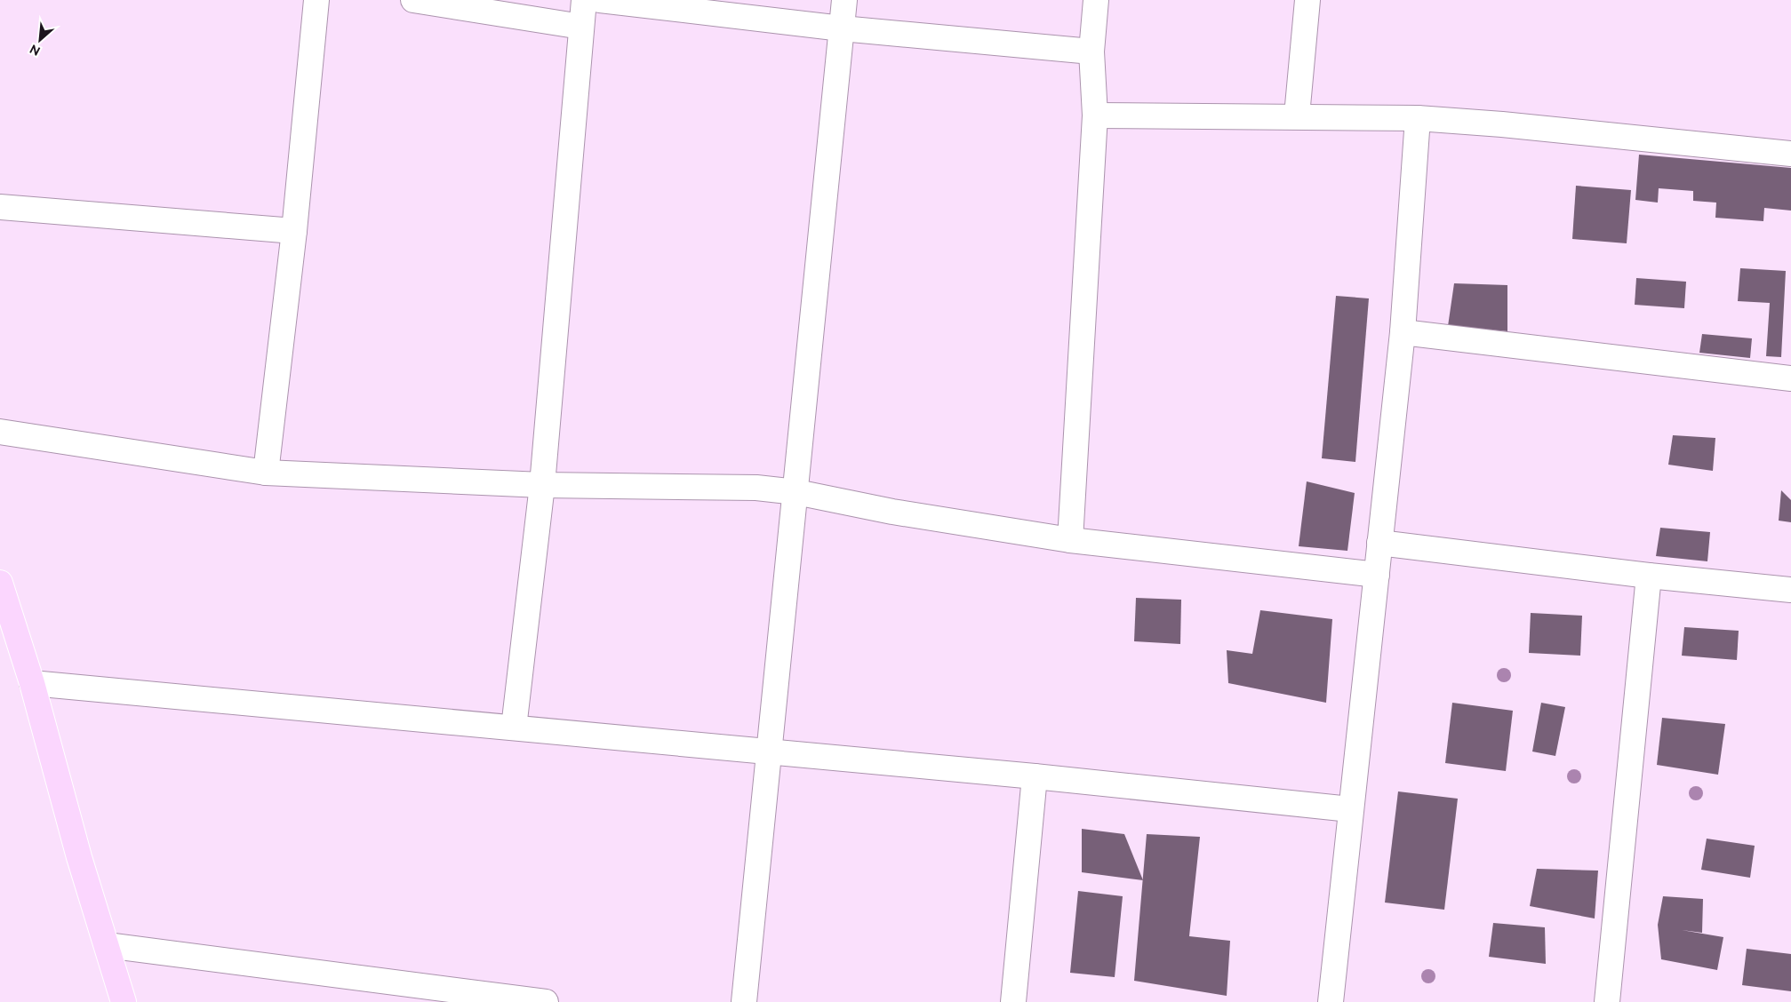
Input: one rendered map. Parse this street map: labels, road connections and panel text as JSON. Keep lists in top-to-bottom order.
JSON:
{
  "north": "bottom left"
}
